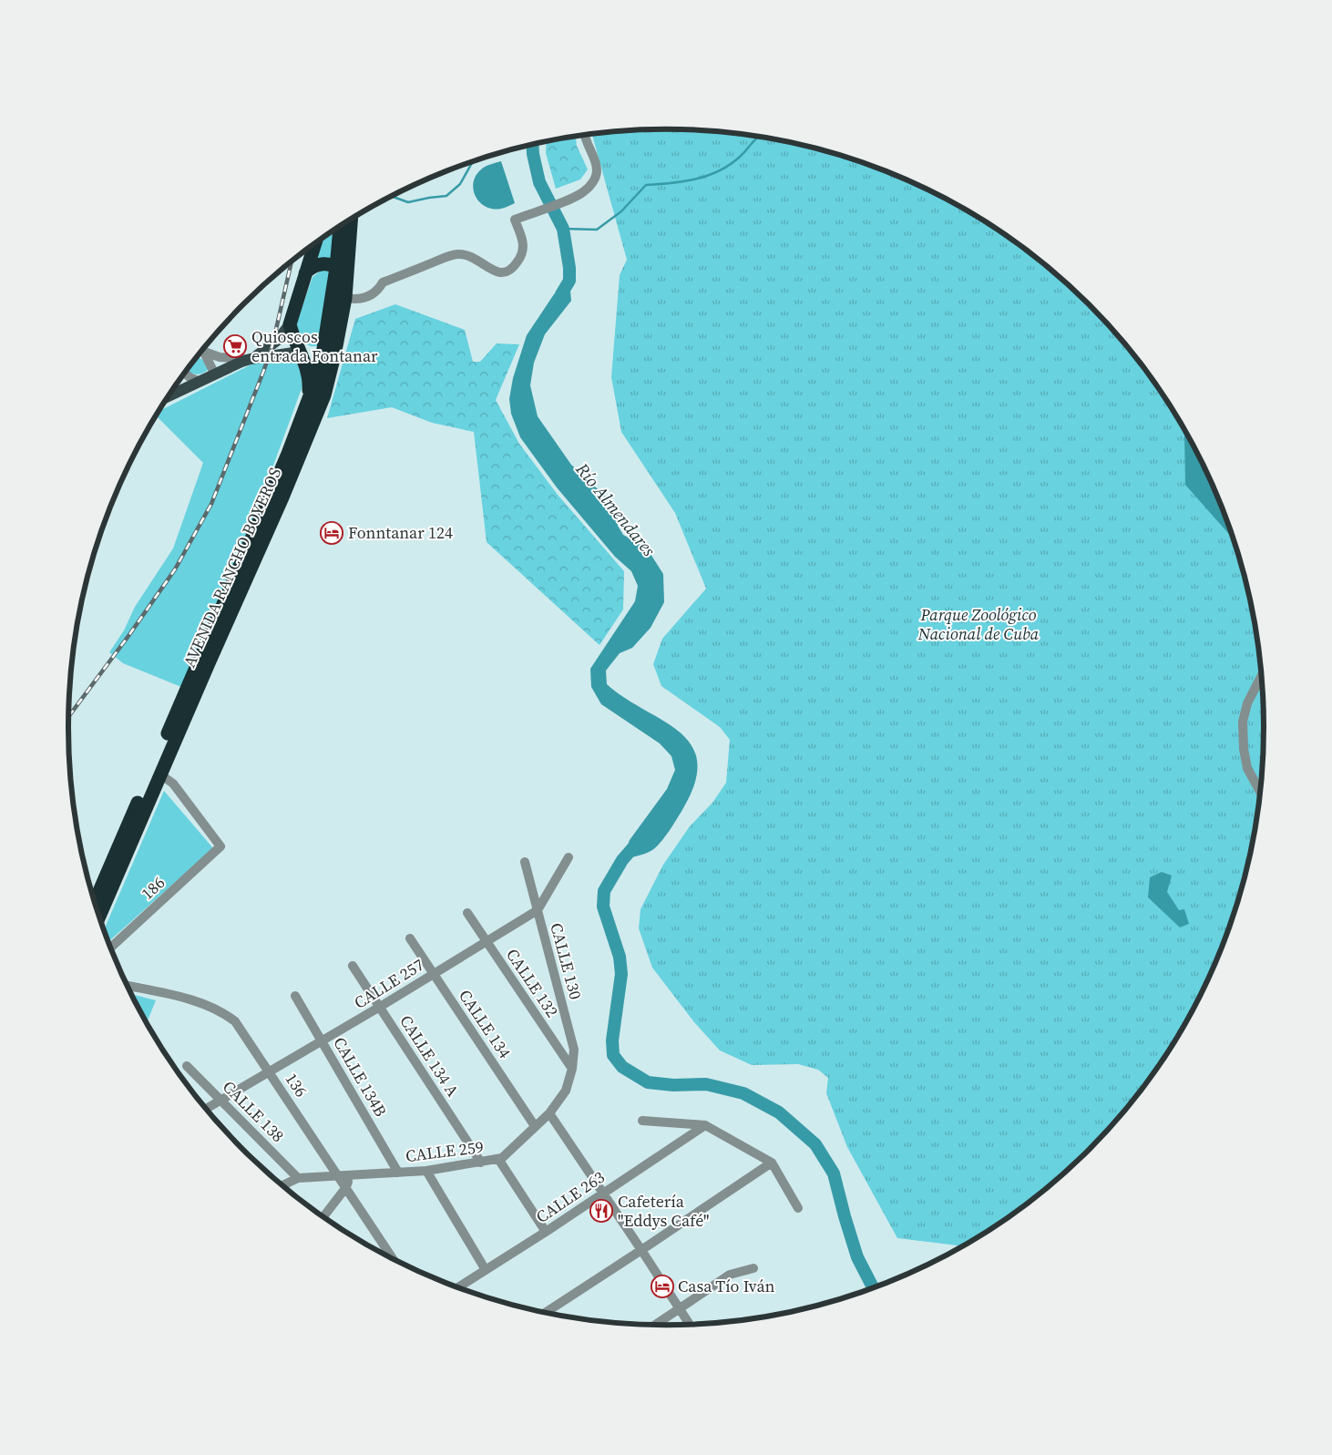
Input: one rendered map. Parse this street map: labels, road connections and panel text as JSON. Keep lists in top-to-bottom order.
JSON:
{
  "streets": {
    "highway": ["AVENIDA RANCHO BOYEROS"],
    "street": [
      "186",
      "CALLE 130",
      "CALLE 132",
      "CALLE 257",
      "CALLE 134",
      "CALLE 134 A",
      "CALLE 134B",
      "136",
      "CALLE 138",
      "CALLE 259",
      "CALLE 263"
    ]
  },
  "crossings": [
    ["AVENIDA RANCHO BOYEROS", "186"],
    ["CALLE 130", "CALLE 132"],
    ["CALLE 130", "CALLE 257"],
    ["CALLE 130", "CALLE 259"],
    ["CALLE 132", "CALLE 257"],
    ["CALLE 132", "CALLE 259"],
    ["CALLE 257", "CALLE 134"],
    ["CALLE 257", "CALLE 134 A"],
    ["CALLE 257", "CALLE 134B"],
    ["CALLE 257", "136"],
    ["CALLE 257", "CALLE 138"],
    ["CALLE 134", "CALLE 259"],
    ["CALLE 134 A", "CALLE 259"],
    ["CALLE 134B", "CALLE 259"],
    ["136", "CALLE 259"],
    ["CALLE 138", "CALLE 259"]
  ],
  "water": ["Río Almendares"],
  "parks": ["Parque Zoológico Nacional de Cuba"],
  "places": {
    "supermarket": ["Quioscos entrada Fontanar"],
    "hotel": ["Fonntanar 124", "Casa Tío Iván"],
    "restaurant": ["Cafetería \"Eddys Café\""]
  }
}
